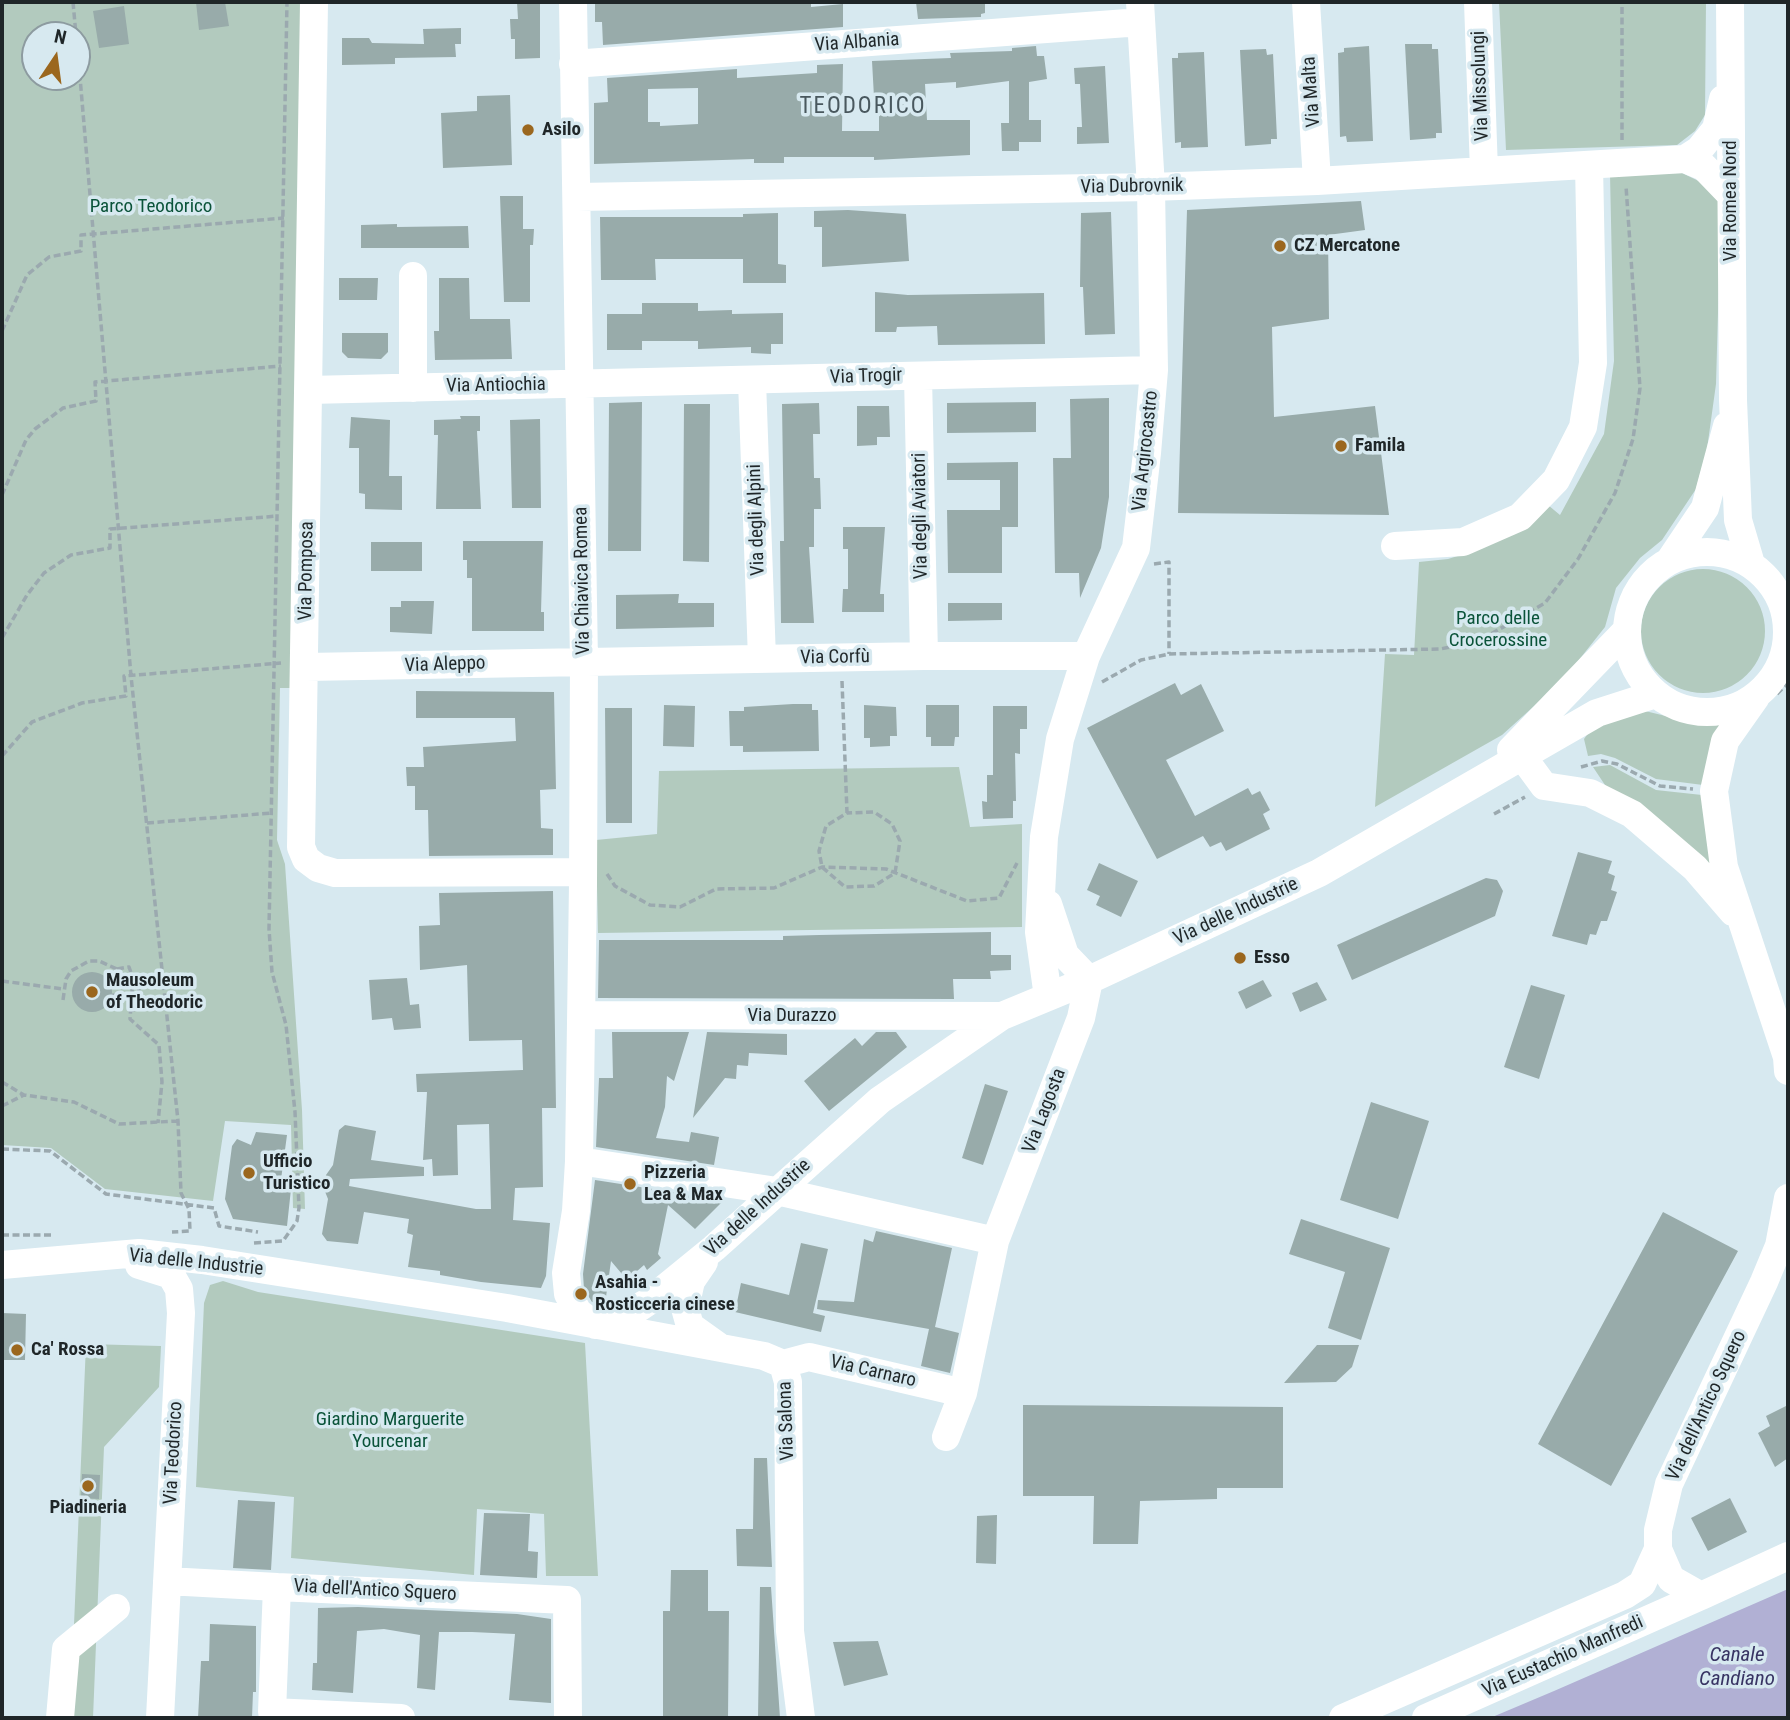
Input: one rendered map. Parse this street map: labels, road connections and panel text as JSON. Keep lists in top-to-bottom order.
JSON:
{
  "streets": {
    "street": [
      "Via Albania",
      "Via Missolungi",
      "Via Malta",
      "Via Dubrovnik",
      "Via Romea Nord",
      "Via Trogir",
      "Via Antiochia",
      "Via Argirocastro",
      "Via degli Aviatori",
      "Via degli Alpini",
      "Via Pomposa",
      "Via Chiavica Romea",
      "Via Corfù",
      "Via Aleppo",
      "Via delle Industrie",
      "Via Durazzo",
      "Via Lagosta",
      "Via Carnaro",
      "Via dell'Antico Squero",
      "Via Salona",
      "Via Teodorico",
      "Via Eustachio Manfredi"
    ]
  },
  "crossings": [
    ["Via Albania", "Via Argirocastro"],
    ["Via Albania", "Via Chiavica Romea"],
    ["Via Missolungi", "Via Dubrovnik"],
    ["Via Malta", "Via Dubrovnik"],
    ["Via Dubrovnik", "Via Argirocastro"],
    ["Via Dubrovnik", "Via Chiavica Romea"],
    ["Via Trogir", "Via Antiochia"],
    ["Via Trogir", "Via Argirocastro"],
    ["Via Trogir", "Via degli Aviatori"],
    ["Via Trogir", "Via degli Alpini"],
    ["Via Trogir", "Via Chiavica Romea"],
    ["Via Antiochia", "Via Pomposa"],
    ["Via Antiochia", "Via Chiavica Romea"],
    ["Via Argirocastro", "Via Corfù"],
    ["Via Argirocastro", "Via delle Industrie"],
    ["Via Argirocastro", "Via Lagosta"],
    ["Via degli Aviatori", "Via Corfù"],
    ["Via degli Alpini", "Via Corfù"],
    ["Via Pomposa", "Via Chiavica Romea"],
    ["Via Pomposa", "Via Aleppo"],
    ["Via Chiavica Romea", "Via Corfù"],
    ["Via Chiavica Romea", "Via Aleppo"],
    ["Via Chiavica Romea", "Via delle Industrie"],
    ["Via Chiavica Romea", "Via Durazzo"],
    ["Via Corfù", "Via Aleppo"],
    ["Via delle Industrie", "Via Durazzo"],
    ["Via delle Industrie", "Via Lagosta"],
    ["Via delle Industrie", "Via Salona"],
    ["Via delle Industrie", "Via Teodorico"],
    ["Via Lagosta", "Via Carnaro"],
    ["Via Carnaro", "Via Salona"]
  ],
  "districts": ["TEODORICO"],
  "water": ["Canale Candiano"],
  "parks": ["Parco Teodorico", "Parco delle Crocerossine", "Giardino Marguerite Yourcenar"],
  "places": [
    "Asilo",
    "CZ Mercatone",
    "Famila",
    "Esso",
    "Mausoleum of Theodoric",
    "Ufficio Turistico",
    "Pizzeria Lea & Max",
    "Asahia - Rosticceria cinese",
    "Ca' Rossa",
    "Piadineria"
  ],
  "north": "top"
}
